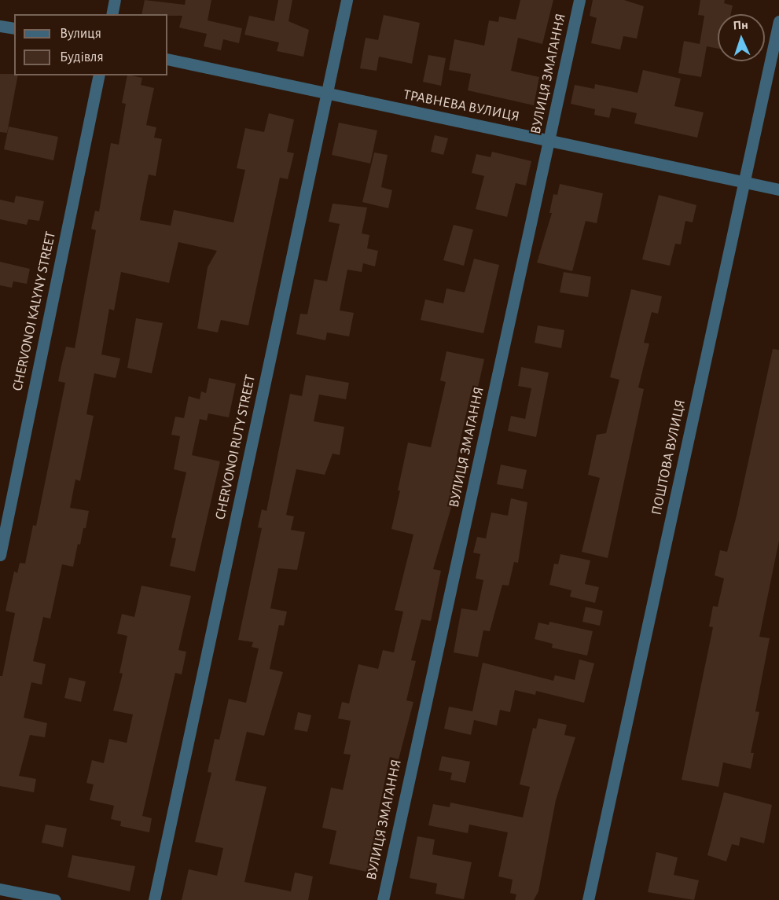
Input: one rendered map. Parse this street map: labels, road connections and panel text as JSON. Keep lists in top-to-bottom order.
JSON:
{
  "streets": {
    "street": [
      "ВУЛИЦЯ ЗМАГАННЯ",
      "ТРАВНЕВА ВУЛИЦЯ",
      "CHERVONOI KALYNY STREET",
      "CHERVONOI RUTY STREET",
      "ПОШТОВА ВУЛИЦЯ"
    ]
  },
  "crossings": [
    ["ВУЛИЦЯ ЗМАГАННЯ", "ТРАВНЕВА ВУЛИЦЯ"],
    ["ТРАВНЕВА ВУЛИЦЯ", "CHERVONOI RUTY STREET"],
    ["ТРАВНЕВА ВУЛИЦЯ", "ПОШТОВА ВУЛИЦЯ"]
  ],
  "legend": ["Вулиця", "Будівля"],
  "north": "top"
}
